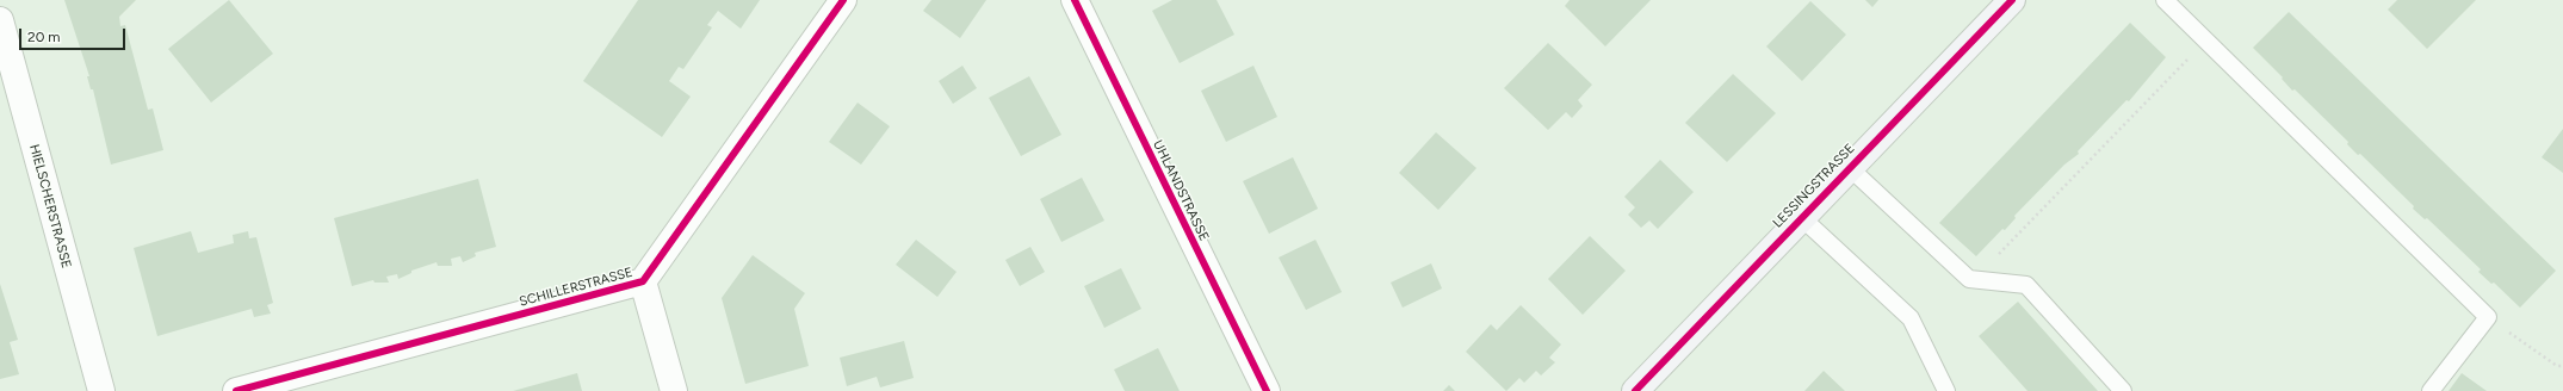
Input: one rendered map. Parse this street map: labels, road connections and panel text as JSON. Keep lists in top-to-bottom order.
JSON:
{
  "streets": {
    "street": [
      "LESSINGSTRASSE",
      "UHLANDSTRASSE",
      "HIELSCHERSTRASSE",
      "SCHILLERSTRASSE"
    ]
  },
  "scale_bar": "20 m"
}
